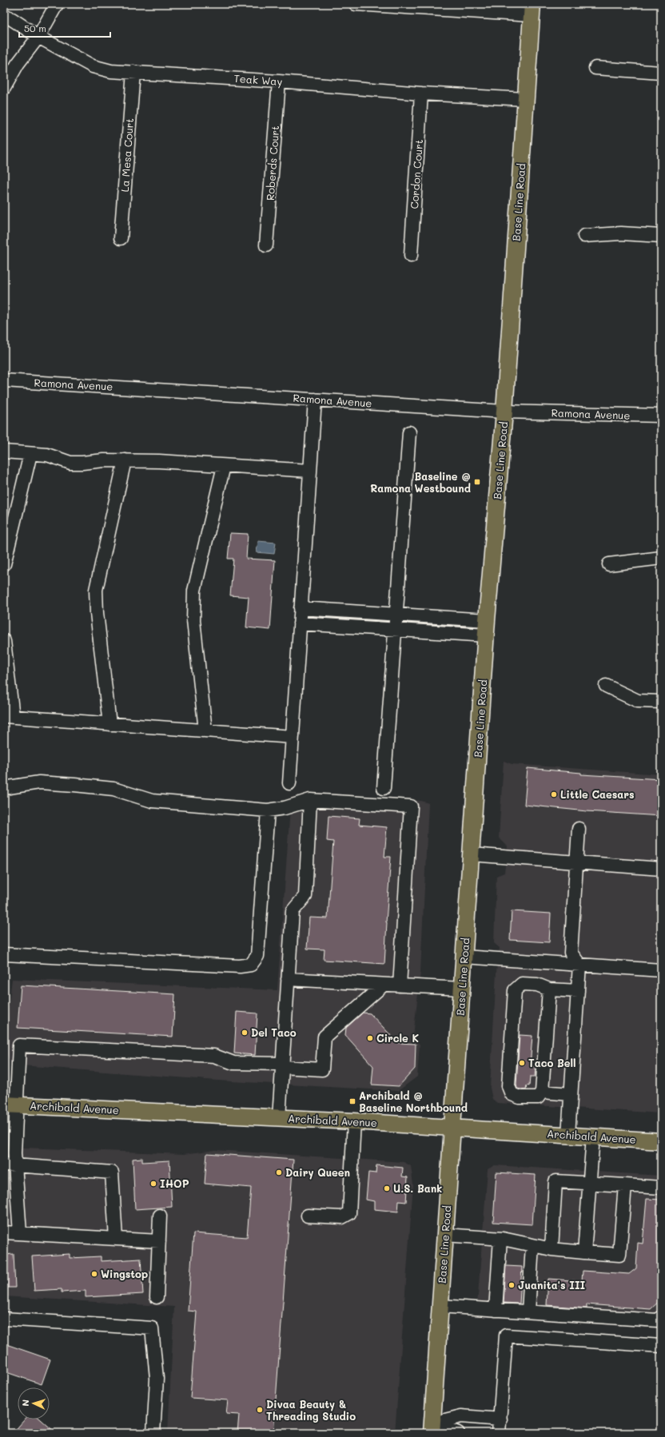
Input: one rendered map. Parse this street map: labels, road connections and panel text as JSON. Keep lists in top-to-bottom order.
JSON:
{
  "streets": {
    "main road": ["Base Line Road", "Archibald Avenue"],
    "street": [
      "Teak Way",
      "La Mesa Court",
      "Roberds Court",
      "Cordon Court",
      "Ramona Avenue"
    ]
  },
  "crossings": [
    ["Teak Way", "La Mesa Court"],
    ["Teak Way", "Roberds Court"],
    ["Teak Way", "Cordon Court"],
    ["Teak Way", "Base Line Road"],
    ["Base Line Road", "Ramona Avenue"],
    ["Base Line Road", "Archibald Avenue"]
  ],
  "places": {
    "transit": ["Baseline @ Ramona Westbound", "Archibald @ Baseline Northbound"],
    "other": [
      "Little Caesars",
      "Del Taco",
      "Circle K",
      "Taco Bell",
      "Dairy Queen",
      "IHOP",
      "U.S. Bank",
      "Wingstop",
      "Juanita's III",
      "Divaa Beauty & Threading Studio"
    ]
  },
  "scale_bar": "50 m",
  "north": "left"
}
